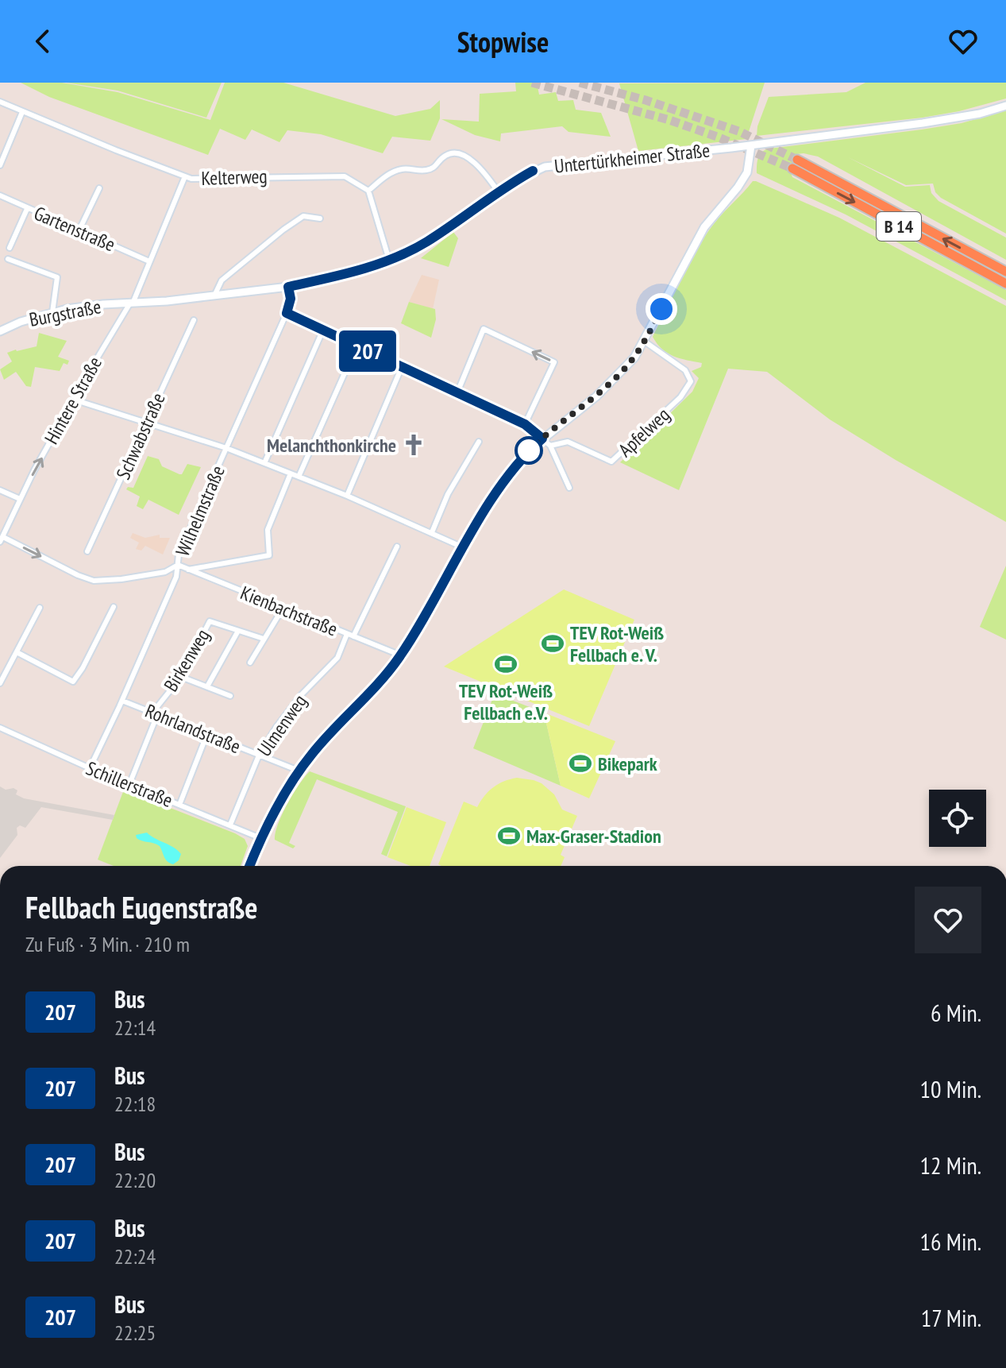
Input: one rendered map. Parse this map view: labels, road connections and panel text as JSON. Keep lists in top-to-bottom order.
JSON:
{
  "streets": {
    "highway": ["B 14"],
    "main road": ["Untertürkheimer Straße", "Burgstraße"],
    "street": [
      "Kelterweg",
      "Gartenstraße",
      "Hintere Straße",
      "Apfelweg",
      "Schwabstraße",
      "Wilhelmstraße",
      "Kienbachstraße",
      "Birkenweg",
      "Ulmenweg",
      "Rohrlandstraße",
      "Schillerstraße"
    ]
  },
  "crossings": [
    ["Untertürkheimer Straße", "Burgstraße"],
    ["Untertürkheimer Straße", "Hintere Straße"],
    ["Untertürkheimer Straße", "Wilhelmstraße"],
    ["Kelterweg", "Hintere Straße"],
    ["Gartenstraße", "Hintere Straße"],
    ["Burgstraße", "Hintere Straße"],
    ["Wilhelmstraße", "Kienbachstraße"],
    ["Wilhelmstraße", "Rohrlandstraße"],
    ["Wilhelmstraße", "Schillerstraße"],
    ["Kienbachstraße", "Ulmenweg"],
    ["Birkenweg", "Rohrlandstraße"],
    ["Birkenweg", "Schillerstraße"],
    ["Ulmenweg", "Rohrlandstraße"],
    ["Ulmenweg", "Schillerstraße"]
  ],
  "places": {
    "church": ["Melanchthonkirche"],
    "sports": [
      "TEV Rot-Weiß Fellbach e. V.",
      "TEV Rot-Weiß Fellbach e.V.",
      "Bikepark",
      "Max-Graser-Stadion"
    ]
  },
  "lines": ["bus line 207"],
  "page": {
    "header": "Stopwise",
    "on_map": "207",
    "heading": ["Fellbach Eugenstraße", "Zu Fuß · 3 Min. · 210 m"],
    "list": [
      {
        "mark": "207",
        "name": "Bus",
        "note": "22:14",
        "value": "6 Min."
      },
      {
        "mark": "207",
        "name": "Bus",
        "note": "22:18",
        "value": "10 Min."
      },
      {
        "mark": "207",
        "name": "Bus",
        "note": "22:20",
        "value": "12 Min."
      },
      {
        "mark": "207",
        "name": "Bus",
        "note": "22:24",
        "value": "16 Min."
      },
      {
        "mark": "207",
        "name": "Bus",
        "note": "22:25",
        "value": "17 Min."
      }
    ]
  }
}
